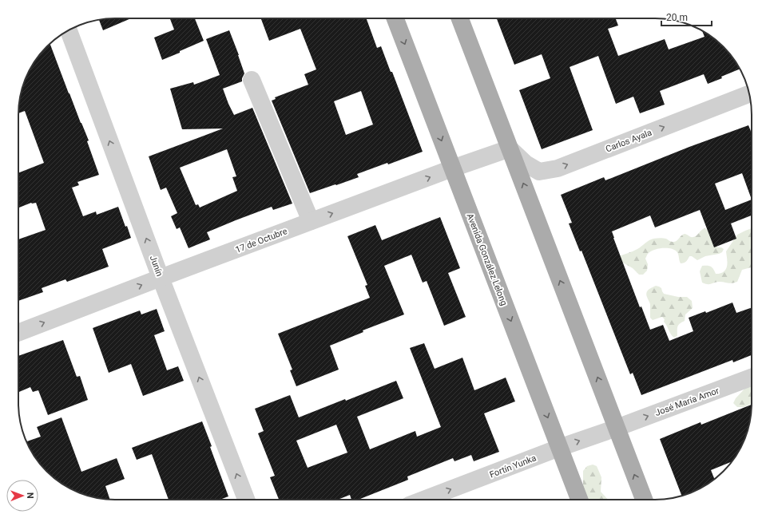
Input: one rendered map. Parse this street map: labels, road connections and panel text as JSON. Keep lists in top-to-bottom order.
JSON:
{
  "streets": {
    "main road": ["Avenida González Lelong"],
    "street": [
      "Carlos Ayala",
      "17 de Octubre",
      "Junín",
      "José María Amor",
      "Fortín Yunka"
    ]
  },
  "crossings": [
    ["Carlos Ayala", "17 de Octubre"],
    ["17 de Octubre", "Avenida González Lelong"],
    ["17 de Octubre", "Junín"],
    ["Avenida González Lelong", "Fortín Yunka"],
    ["José María Amor", "Fortín Yunka"]
  ],
  "one_way": [
    "Carlos Ayala",
    "17 de Octubre",
    "Junín",
    "José María Amor",
    "Fortín Yunka"
  ],
  "scale_bar": "20 m",
  "north": "right"
}
